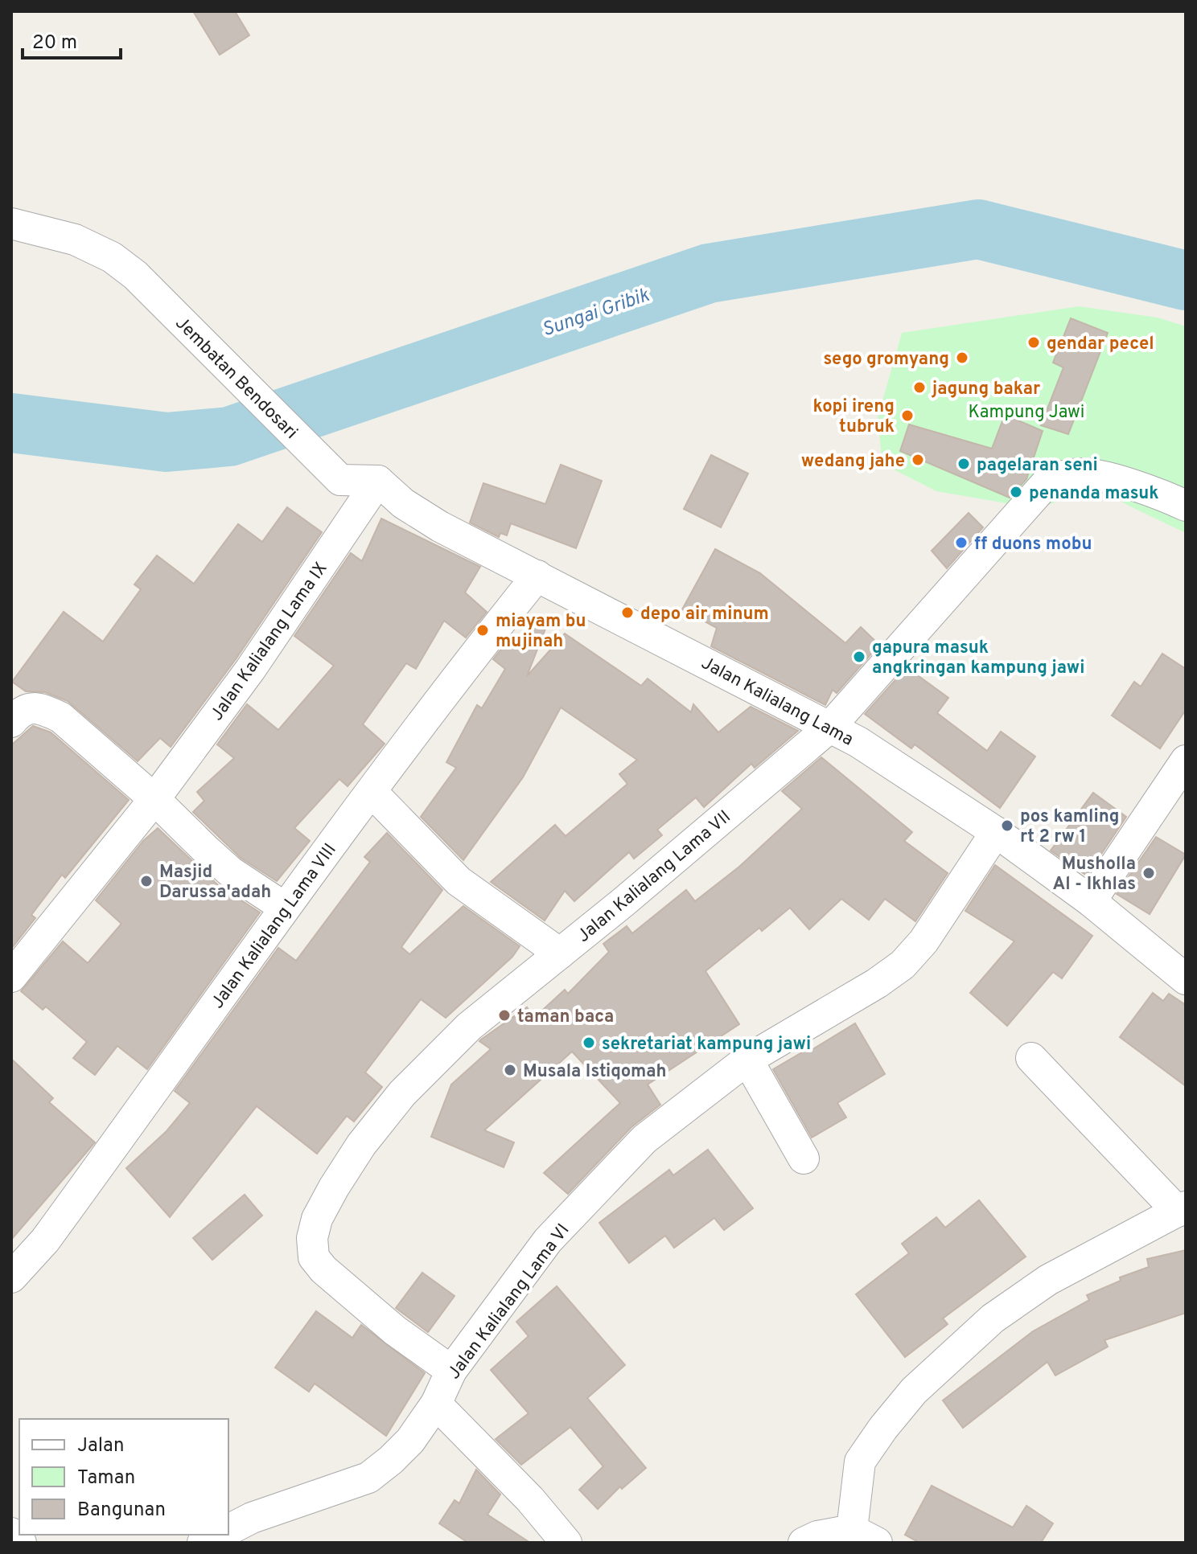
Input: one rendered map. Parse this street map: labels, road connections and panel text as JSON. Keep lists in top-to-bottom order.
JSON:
{
  "streets": {
    "street": [
      "Jembatan Bendosari",
      "Jalan Kalialang Lama IX",
      "Jalan Kalialang Lama",
      "Jalan Kalialang Lama VII",
      "Jalan Kalialang Lama VIII",
      "Jalan Kalialang Lama VI"
    ]
  },
  "crossings": [
    ["Jembatan Bendosari", "Jalan Kalialang Lama IX"],
    ["Jembatan Bendosari", "Jalan Kalialang Lama"],
    ["Jalan Kalialang Lama IX", "Jalan Kalialang Lama"],
    ["Jalan Kalialang Lama", "Jalan Kalialang Lama VII"],
    ["Jalan Kalialang Lama", "Jalan Kalialang Lama VIII"],
    ["Jalan Kalialang Lama", "Jalan Kalialang Lama VI"],
    ["Jalan Kalialang Lama VII", "Jalan Kalialang Lama VI"]
  ],
  "water": ["Sungai Gribik"],
  "parks": ["Kampung Jawi"],
  "places": [
    "gendar pecel",
    "sego gromyang",
    "jagung bakar",
    "kopi ireng tubruk",
    "wedang jahe",
    "pagelaran seni",
    "penanda masuk",
    "ff duons mobu",
    "depo air minum",
    "miayam bu mujinah",
    "gapura masuk angkringan kampung jawi",
    "pos kamling rt 2 rw 1",
    "Musholla Al - Ikhlas",
    "Masjid Darussa'adah",
    "taman baca",
    "sekretariat kampung jawi",
    "Musala Istiqomah"
  ],
  "legend": ["Jalan", "Taman", "Bangunan"],
  "scale_bar": "20 m"
}
